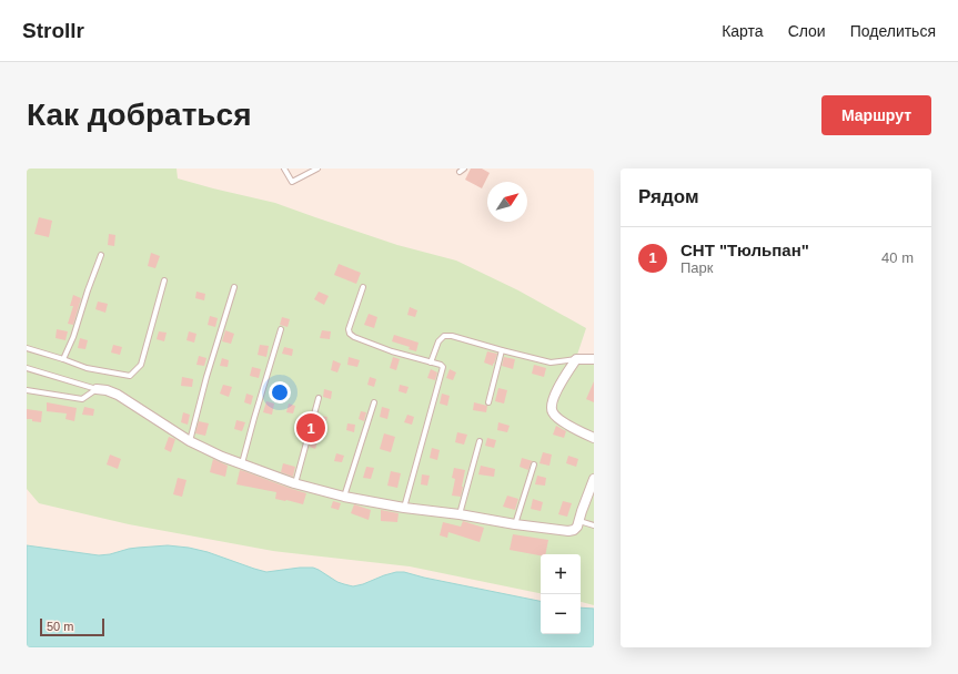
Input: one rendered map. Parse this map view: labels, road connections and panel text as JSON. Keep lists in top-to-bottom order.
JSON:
{
  "scale_bar": "50 m",
  "north": "top right",
  "page": {
    "header": "Strollr",
    "nav": ["Карта", "Слои", "Поделиться"],
    "buttons": "Маршрут",
    "title": "Как добраться",
    "heading": "Рядом",
    "list": [
      {
        "mark": "1",
        "name": "СНТ \"Тюльпан\"",
        "note": "Парк",
        "value": "40 m"
      }
    ],
    "pins": "1",
    "map_buttons": ["+", "−"],
    "scale": "50 m"
  }
}
